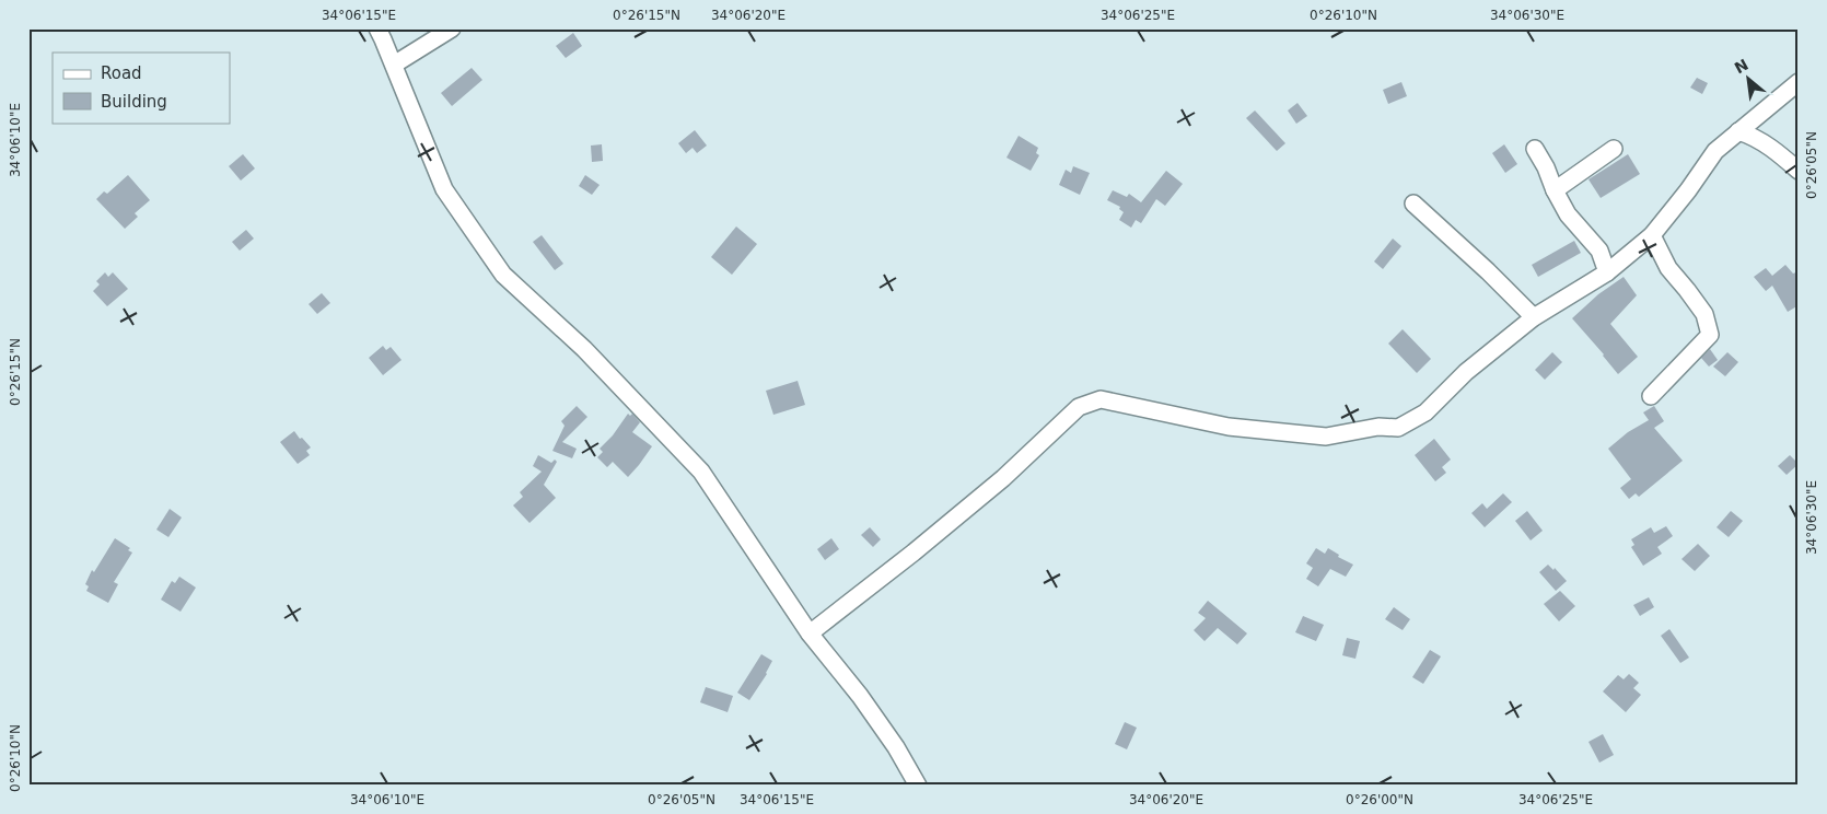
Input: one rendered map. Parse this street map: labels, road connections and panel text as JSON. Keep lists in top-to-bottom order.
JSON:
{
  "legend": ["Road", "Building"],
  "north": "top left",
  "coordinates": [
    "34°06'15\"E",
    "0°26'15\"N",
    "34°06'20\"E",
    "34°06'25\"E",
    "0°26'10\"N",
    "34°06'30\"E",
    "34°06'10\"E",
    "0°26'05\"N",
    "0°26'00\"N"
  ]
}
